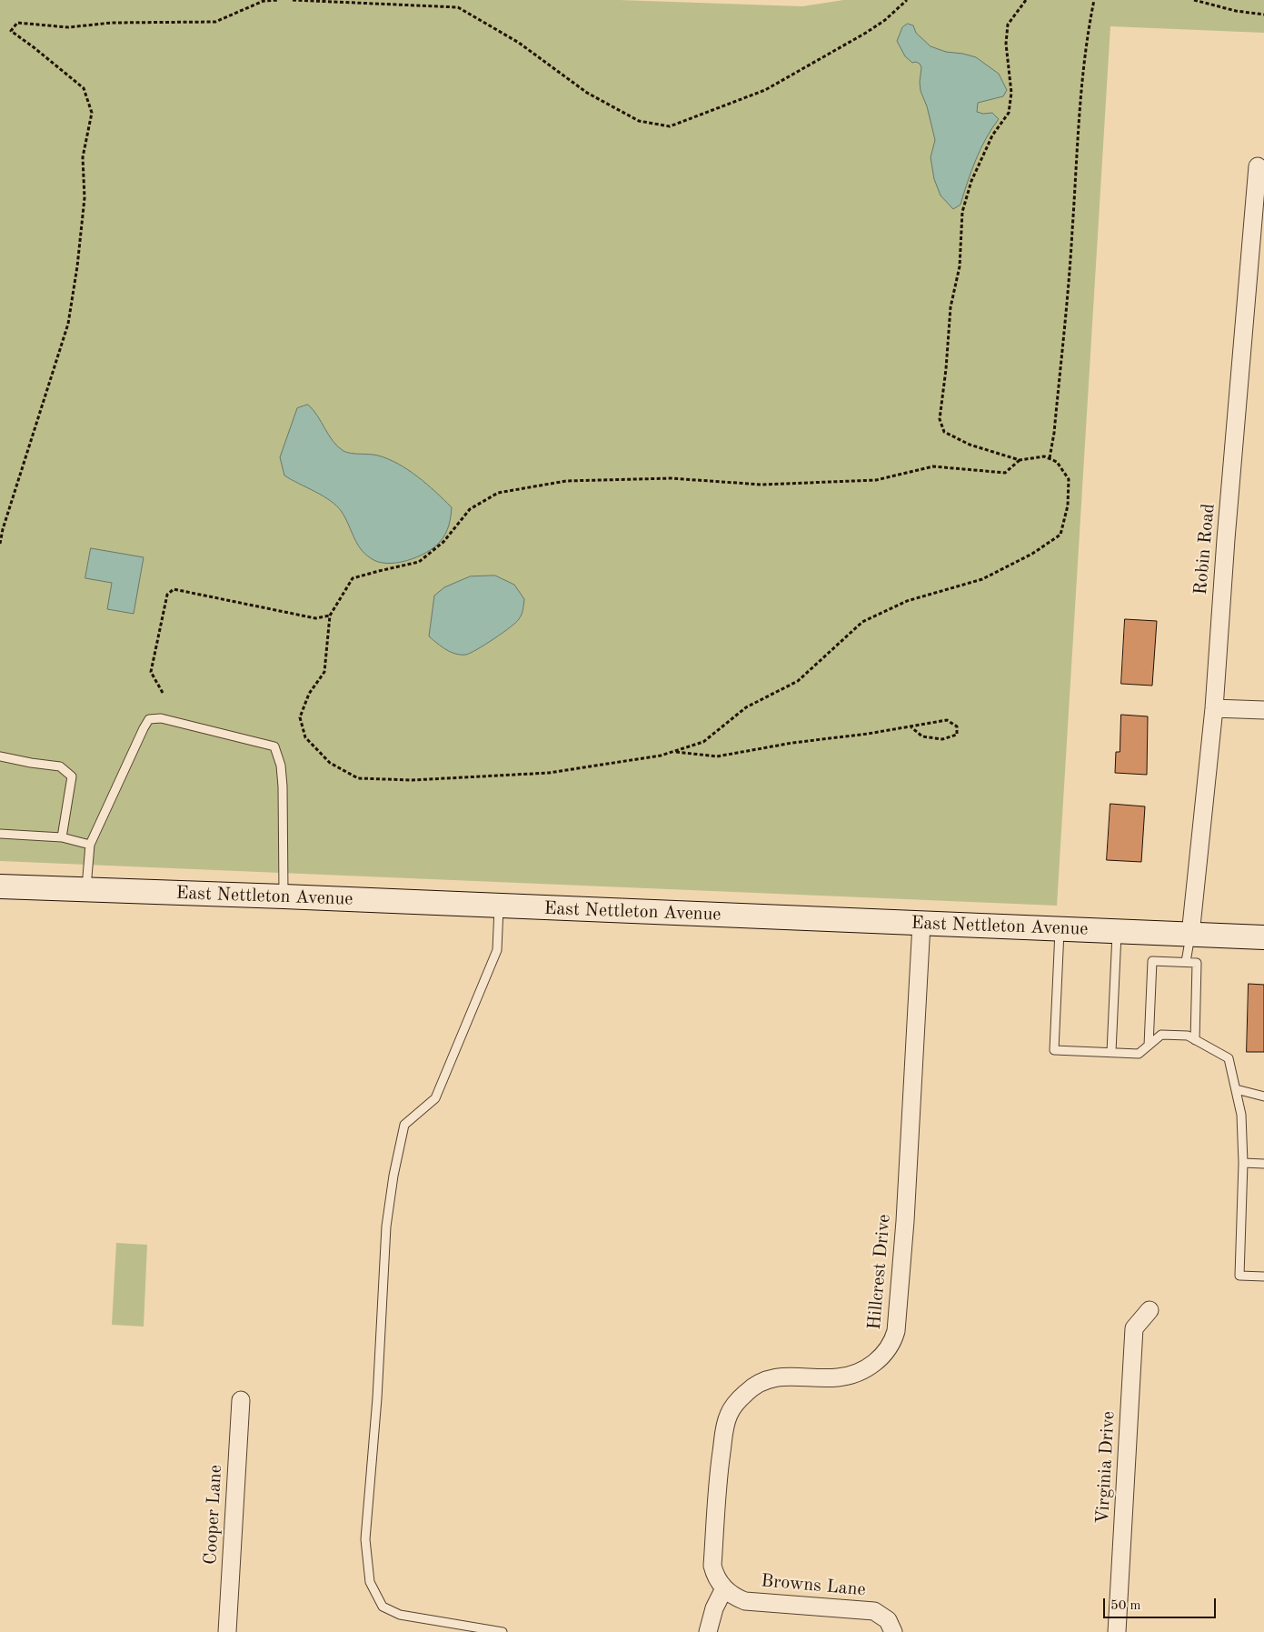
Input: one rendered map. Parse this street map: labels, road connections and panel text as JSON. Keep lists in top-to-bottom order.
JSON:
{
  "streets": {
    "main road": ["East Nettleton Avenue"],
    "street": [
      "Robin Road",
      "Hillcrest Drive",
      "Virginia Drive",
      "Cooper Lane",
      "Browns Lane"
    ]
  },
  "crossings": [
    ["Robin Road", "East Nettleton Avenue"],
    ["East Nettleton Avenue", "Hillcrest Drive"],
    ["Hillcrest Drive", "Browns Lane"]
  ],
  "scale_bar": "50 m"
}
